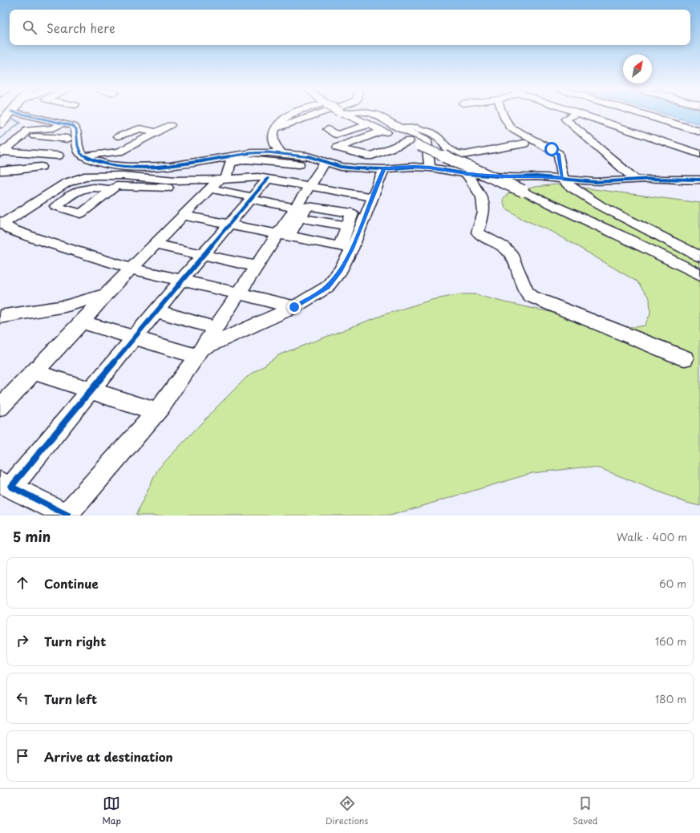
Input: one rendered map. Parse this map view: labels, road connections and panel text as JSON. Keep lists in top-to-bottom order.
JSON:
{
  "north": "top right",
  "page": {
    "search": "Search here",
    "heading": ["5 min", "Walk · 400 m"],
    "list": [
      ["Continue", "60 m"],
      ["Turn right", "160 m"],
      ["Turn left", "180 m"],
      "Arrive at destination"
    ],
    "nav": ["Map", "Directions", "Saved"]
  }
}
